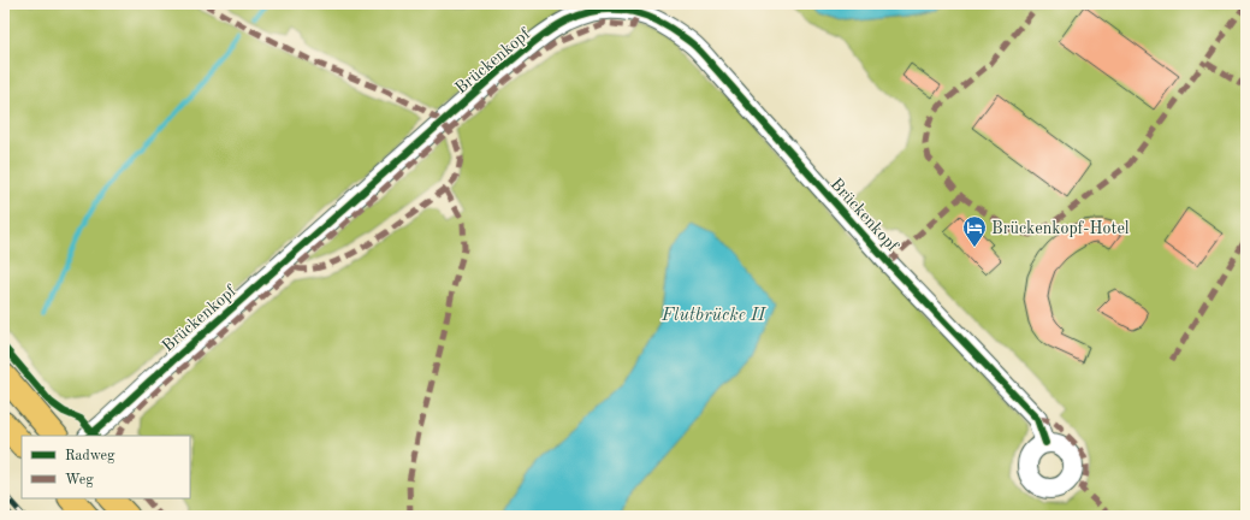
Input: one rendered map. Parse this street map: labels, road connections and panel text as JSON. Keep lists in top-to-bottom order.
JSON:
{
  "streets": {
    "street": ["Brückenkopf"]
  },
  "water": ["Flutbrücke II"],
  "places": {
    "hotel": ["Brückenkopf-Hotel"]
  },
  "legend": ["Radweg", "Weg"]
}
